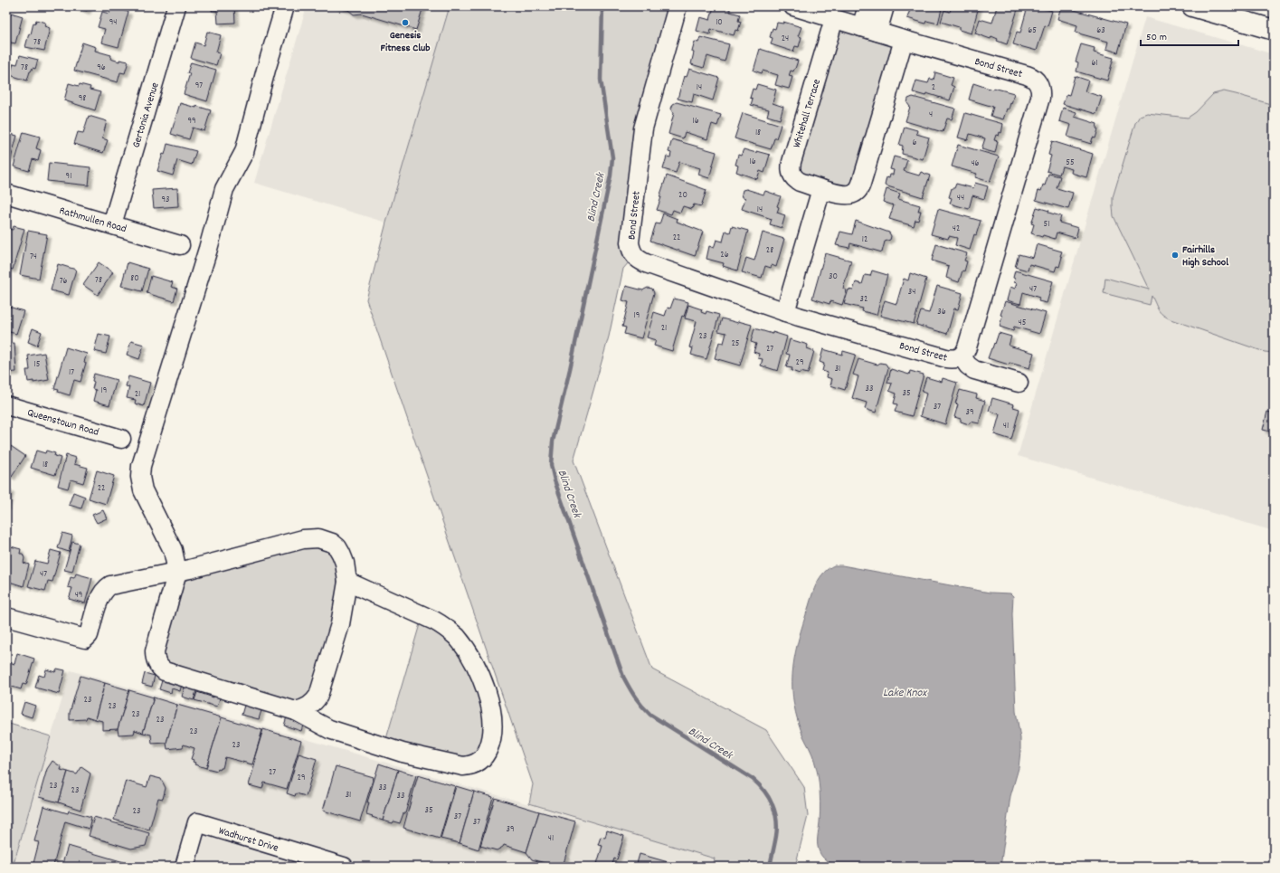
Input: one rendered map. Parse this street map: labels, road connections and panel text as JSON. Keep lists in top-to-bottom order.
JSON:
{
  "streets": {
    "street": [
      "Bond Street",
      "Whitehall Terrace",
      "Gertonia Avenue",
      "Rathmullen Road",
      "Queenstown Road",
      "Wadhurst Drive"
    ]
  },
  "crossings": [
    ["Bond Street", "Whitehall Terrace"],
    ["Gertonia Avenue", "Rathmullen Road"]
  ],
  "water": ["Blind Creek", "Lake Knox"],
  "places": ["Genesis Fitness Club", "Fairhills High School"],
  "house_numbers": [
    "94",
    "10",
    "65",
    "63",
    "24",
    "78",
    "61",
    "78",
    "96",
    "97",
    "14",
    "2",
    "98",
    "4",
    "99",
    "16",
    "18",
    "6",
    "16",
    "55",
    "46",
    "91",
    "20",
    "44",
    "93",
    "14",
    "51",
    "42",
    "22",
    "12",
    "28",
    "26",
    "74",
    "30",
    "80",
    "78",
    "76",
    "47",
    "34",
    "32",
    "36",
    "19",
    "45",
    "21",
    "23",
    "25",
    "27",
    "29",
    "15",
    "31",
    "17",
    "33",
    "19",
    "35",
    "21",
    "37",
    "39",
    "41",
    "18",
    "22",
    "47",
    "49",
    "23",
    "23",
    "23",
    "23",
    "23",
    "23",
    "27",
    "29",
    "23",
    "33",
    "23",
    "31",
    "33",
    "35",
    "23",
    "37",
    "37",
    "39",
    "41"
  ],
  "scale_bar": "50 m"
}
